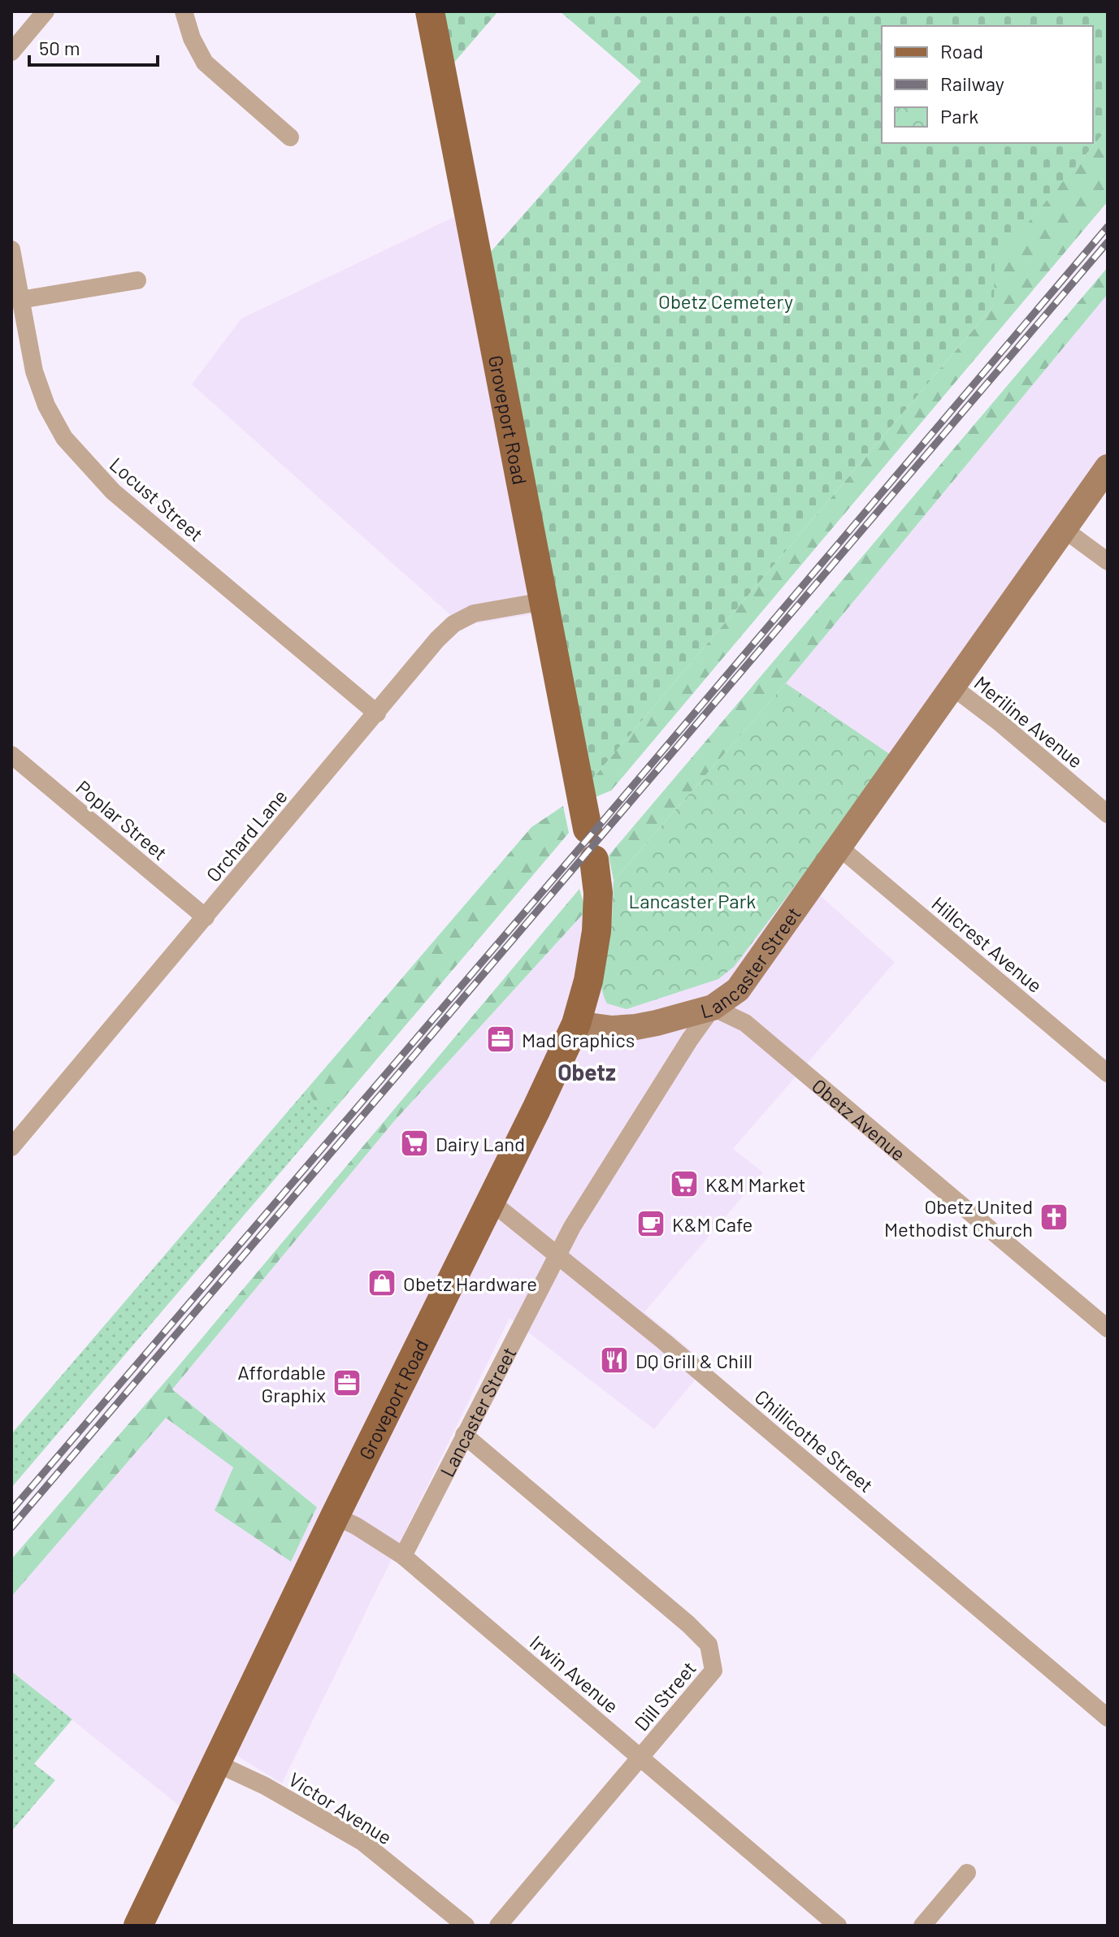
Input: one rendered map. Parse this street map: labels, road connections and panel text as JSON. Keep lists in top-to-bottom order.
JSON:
{
  "streets": {
    "main road": ["Groveport Road"],
    "street": [
      "Locust Street",
      "Meriline Avenue",
      "Poplar Street",
      "Orchard Lane",
      "Hillcrest Avenue",
      "Lancaster Street",
      "Obetz Avenue",
      "Chillicothe Street",
      "Irwin Avenue",
      "Dill Street",
      "Victor Avenue"
    ]
  },
  "crossings": [
    ["Groveport Road", "Orchard Lane"],
    ["Groveport Road", "Chillicothe Street"],
    ["Groveport Road", "Irwin Avenue"],
    ["Groveport Road", "Victor Avenue"],
    ["Locust Street", "Orchard Lane"],
    ["Meriline Avenue", "Lancaster Street"],
    ["Poplar Street", "Orchard Lane"],
    ["Hillcrest Avenue", "Lancaster Street"],
    ["Lancaster Street", "Obetz Avenue"],
    ["Lancaster Street", "Chillicothe Street"],
    ["Lancaster Street", "Irwin Avenue"],
    ["Lancaster Street", "Dill Street"],
    ["Irwin Avenue", "Dill Street"]
  ],
  "districts": ["Obetz"],
  "parks": ["Obetz Cemetery", "Lancaster Park"],
  "places": {
    "office": ["Mad Graphics", "Affordable Graphix"],
    "supermarket": ["Dairy Land", "K&M Market"],
    "church": ["Obetz United Methodist Church"],
    "cafe": ["K&M Cafe"],
    "shop": ["Obetz Hardware"],
    "restaurant": ["DQ Grill & Chill"]
  },
  "legend": ["Road", "Railway", "Park"],
  "scale_bar": "50 m"
}
